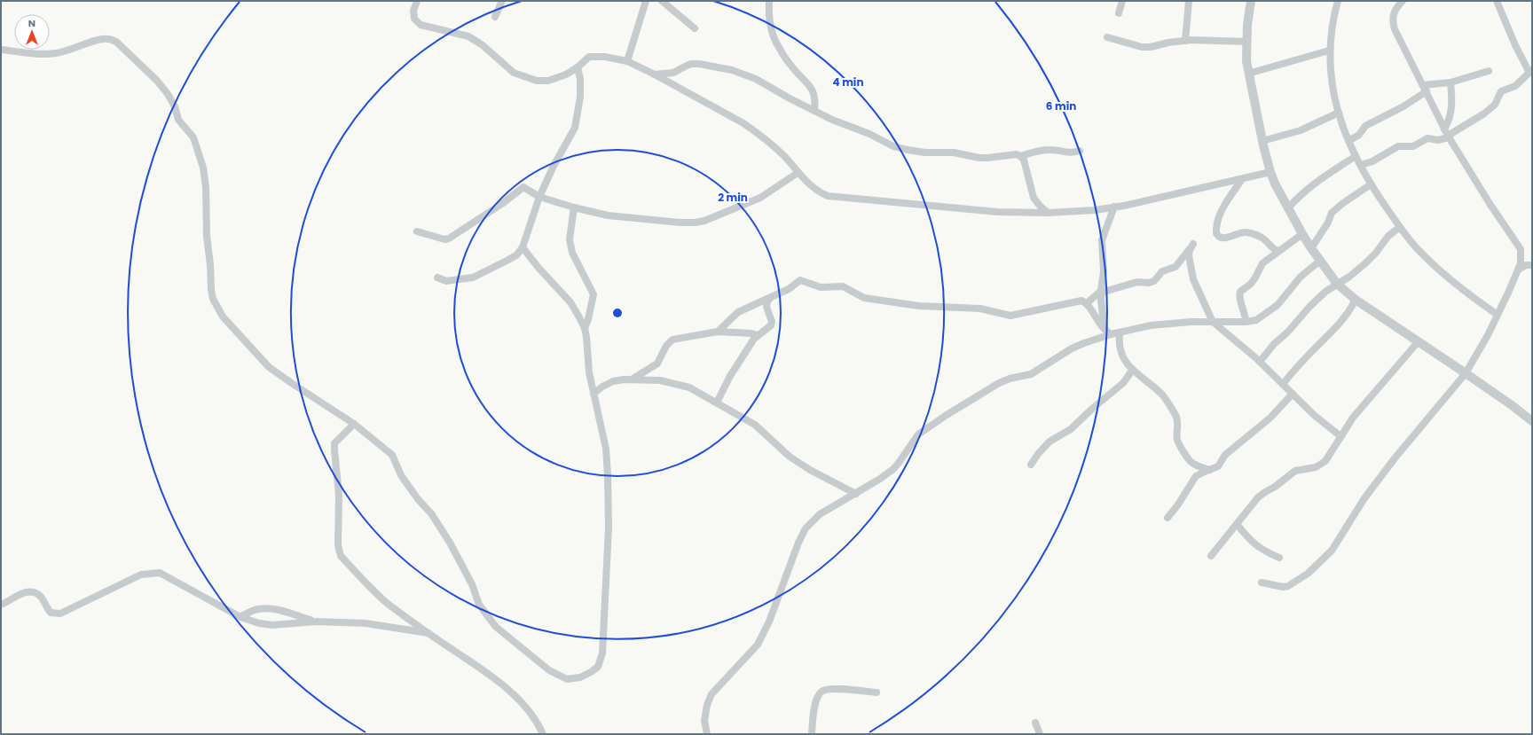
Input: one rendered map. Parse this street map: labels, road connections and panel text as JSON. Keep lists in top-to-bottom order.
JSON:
{
  "north": "top",
  "rings": ["4 min", "6 min", "2 min"]
}
